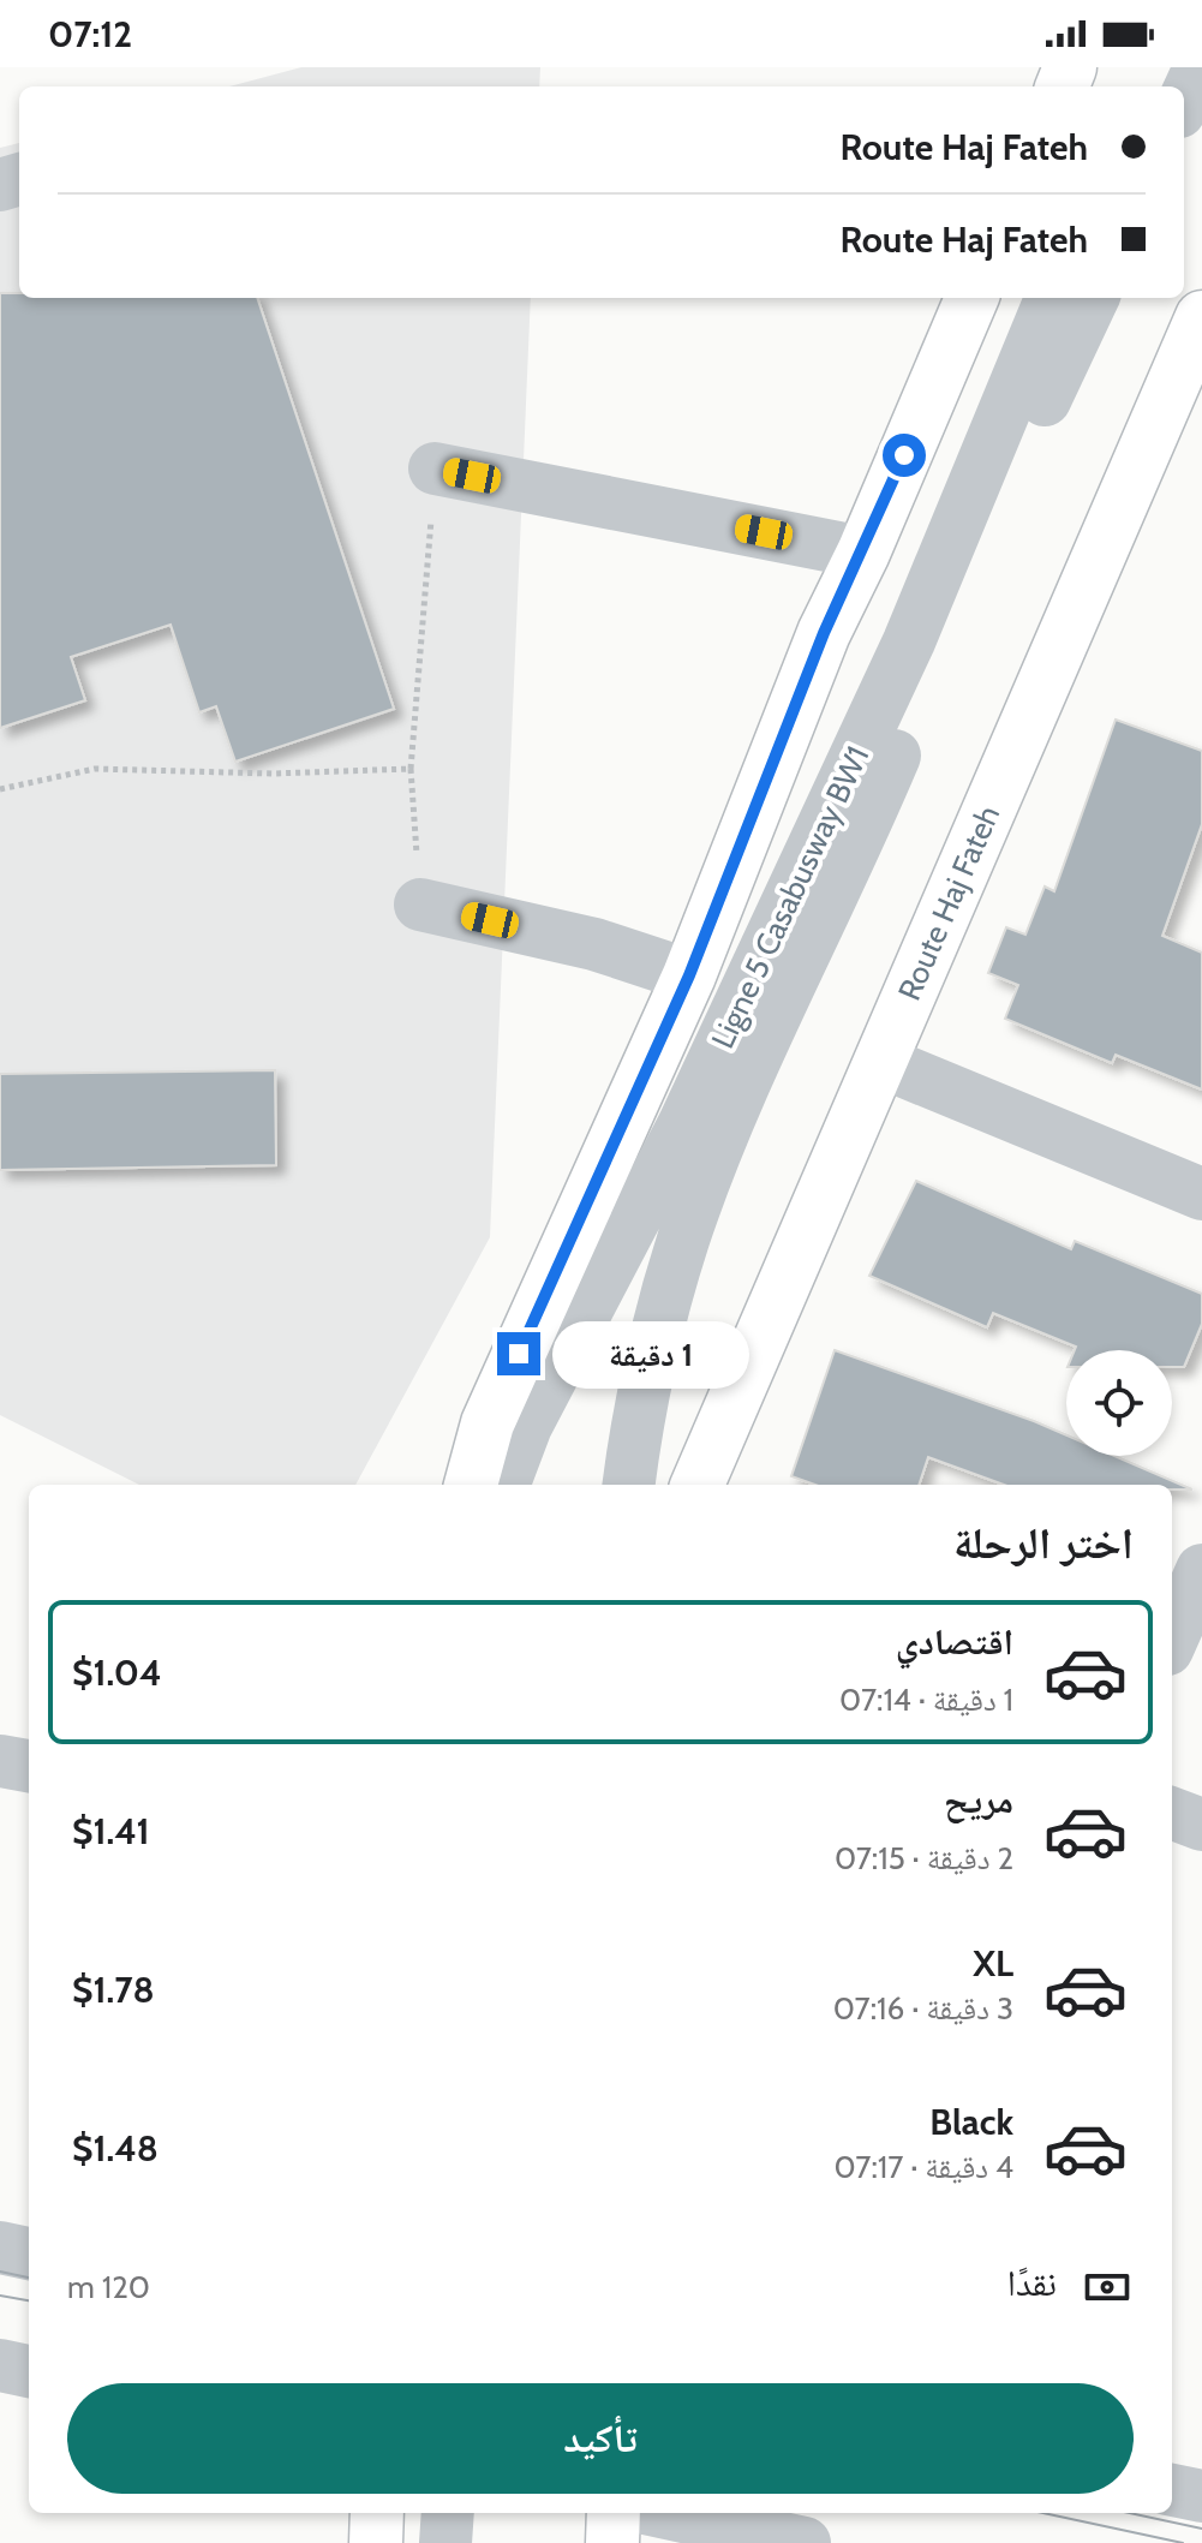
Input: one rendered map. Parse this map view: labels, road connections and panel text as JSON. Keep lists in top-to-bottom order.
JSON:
{
  "streets": {
    "main road": ["Route Haj Fateh"],
    "street": ["Ligne 5 Casabusway BW1"]
  },
  "page": {
    "status": "07:12",
    "banner": ["Route Haj Fateh", "Route Haj Fateh"],
    "bubble": "1 دقيقة",
    "heading": "اختر الرحلة",
    "list": [
      {
        "name": "اقتصادي",
        "note": "1 دقيقة · 07:14",
        "value": "$1.04"
      },
      {
        "name": "مريح",
        "note": "2 دقيقة · 07:15",
        "value": "$1.41"
      },
      {
        "name": "XL",
        "note": "3 دقيقة · 07:16",
        "value": "$1.78"
      },
      {
        "name": "Black",
        "note": "4 دقيقة · 07:17",
        "value": "$1.48"
      }
    ],
    "pay": ["نقدًا", "120 m"],
    "buttons": "تأكيد"
  }
}
